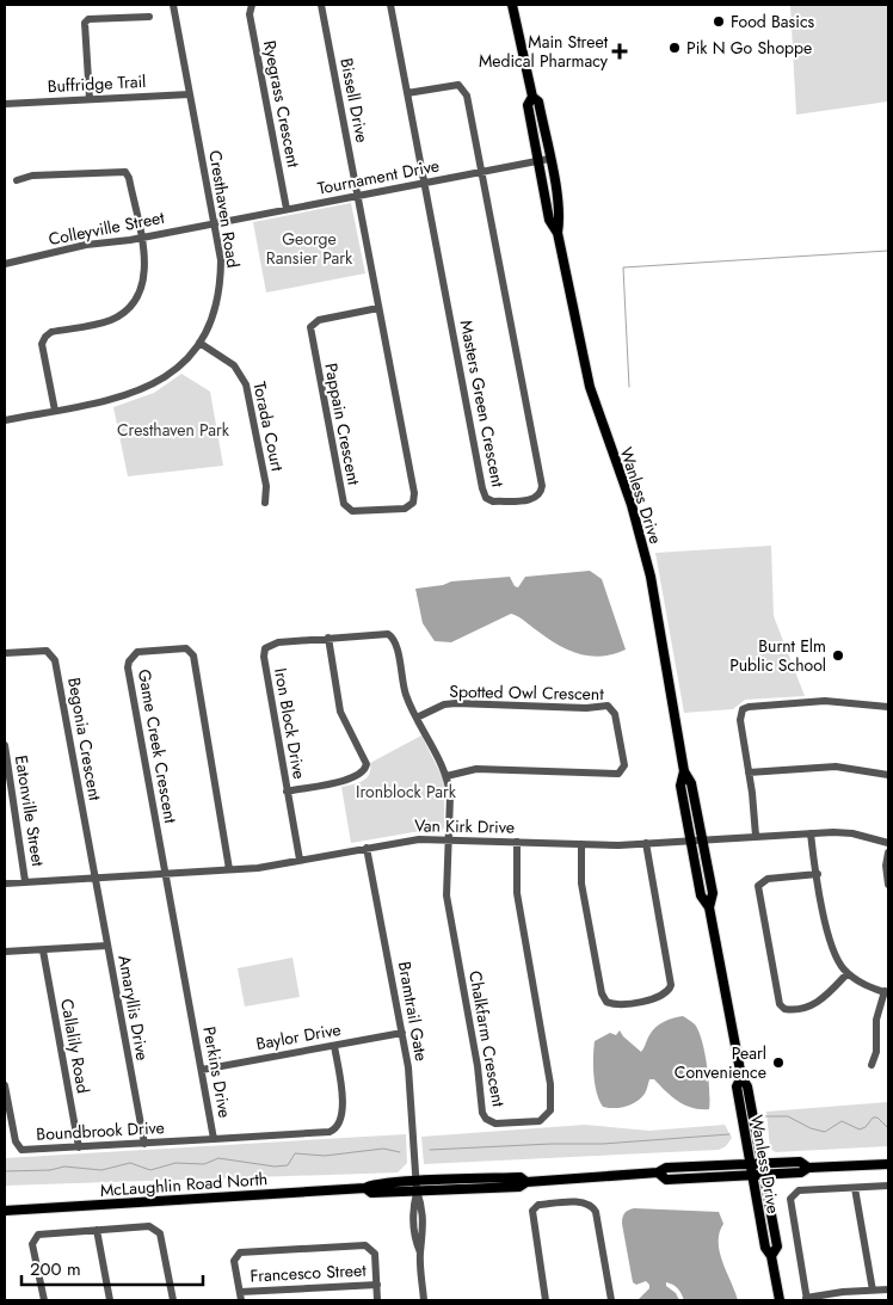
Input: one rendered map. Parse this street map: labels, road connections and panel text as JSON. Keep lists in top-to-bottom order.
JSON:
{
  "streets": {
    "main road": ["Wanless Drive", "McLaughlin Road North"],
    "street": [
      "Buffridge Trail",
      "Bissell Drive",
      "Ryegrass Crescent",
      "Tournament Drive",
      "Cresthaven Road",
      "Colleyville Street",
      "Masters Green Crescent",
      "Pappain Crescent",
      "Torada Court",
      "Spotted Owl Crescent",
      "Iron Block Drive",
      "Begonia Crescent",
      "Game Creek Crescent",
      "Eatonville Street",
      "Van Kirk Drive",
      "Amaryllis Drive",
      "Bramtrail Gate",
      "Baylor Drive",
      "Chalkfarm Crescent",
      "Callalily Road",
      "Perkins Drive",
      "Boundbrook Drive",
      "Francesco Street"
    ]
  },
  "crossings": [
    ["Buffridge Trail", "Cresthaven Road"],
    ["Bissell Drive", "Tournament Drive"],
    ["Bissell Drive", "Pappain Crescent"],
    ["Ryegrass Crescent", "Tournament Drive"],
    ["Tournament Drive", "Cresthaven Road"],
    ["Tournament Drive", "Colleyville Street"],
    ["Tournament Drive", "Masters Green Crescent"],
    ["Tournament Drive", "Wanless Drive"],
    ["Cresthaven Road", "Colleyville Street"],
    ["Cresthaven Road", "Torada Court"],
    ["Wanless Drive", "Van Kirk Drive"],
    ["Wanless Drive", "McLaughlin Road North"],
    ["Spotted Owl Crescent", "Iron Block Drive"],
    ["Iron Block Drive", "Van Kirk Drive"],
    ["Iron Block Drive", "Chalkfarm Crescent"],
    ["Begonia Crescent", "Van Kirk Drive"],
    ["Begonia Crescent", "Amaryllis Drive"],
    ["Game Creek Crescent", "Van Kirk Drive"],
    ["Game Creek Crescent", "Perkins Drive"],
    ["Eatonville Street", "Van Kirk Drive"],
    ["Van Kirk Drive", "Amaryllis Drive"],
    ["Van Kirk Drive", "Bramtrail Gate"],
    ["Van Kirk Drive", "Chalkfarm Crescent"],
    ["Van Kirk Drive", "Perkins Drive"],
    ["Amaryllis Drive", "Boundbrook Drive"],
    ["Bramtrail Gate", "Baylor Drive"],
    ["Bramtrail Gate", "McLaughlin Road North"],
    ["Baylor Drive", "Perkins Drive"],
    ["Callalily Road", "Boundbrook Drive"],
    ["Perkins Drive", "Boundbrook Drive"]
  ],
  "parks": ["George Ransier Park", "Cresthaven Park", "Ironblock Park"],
  "places": {
    "other": [
      "Food Basics",
      "Pik N Go Shoppe",
      "Burnt Elm Public School",
      "Pearl Convenience"
    ],
    "health": ["Main Street Medical Pharmacy"]
  },
  "scale_bar": "200 m"
}
